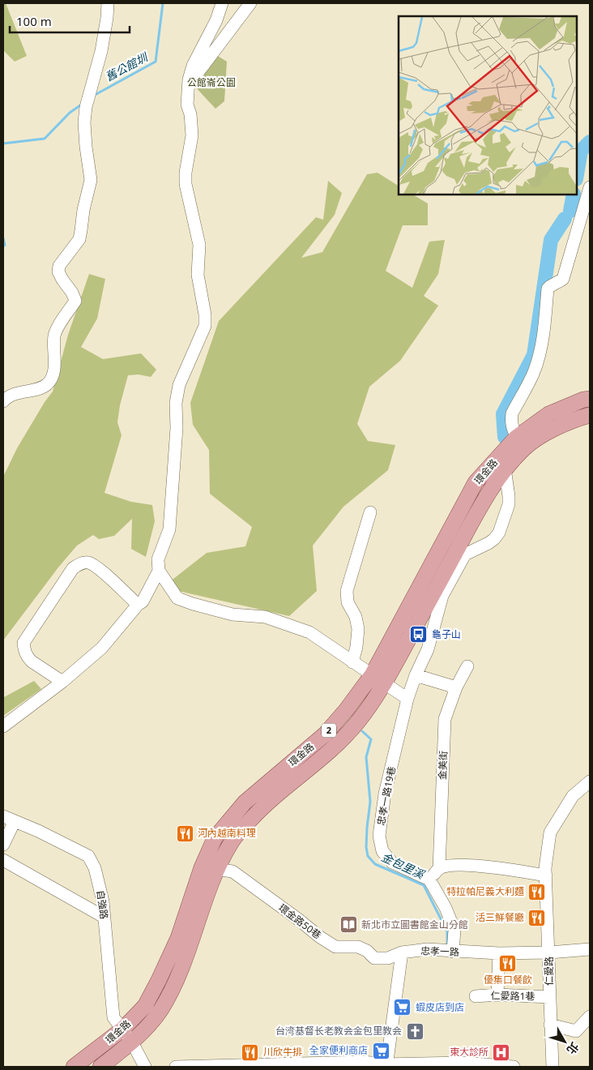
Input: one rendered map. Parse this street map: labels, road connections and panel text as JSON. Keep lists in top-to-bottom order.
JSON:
{
  "streets": {
    "main road": ["環金路", "2"],
    "street": [
      "金美街",
      "忠孝一路19巷",
      "自強路",
      "環金路50巷",
      "忠孝一路",
      "仁愛路",
      "仁愛路1巷"
    ]
  },
  "crossings": [
    ["環金路", "忠孝一路19巷"],
    ["環金路", "自強路"],
    ["環金路", "環金路50巷"],
    ["環金路50巷", "忠孝一路"],
    ["忠孝一路", "仁愛路"],
    ["仁愛路", "仁愛路1巷"]
  ],
  "water": ["舊公館圳", "金包里溪"],
  "parks": ["公館崙公園"],
  "places": {
    "bus stop": ["龜子山"],
    "restaurant": [
      "河內越南料理",
      "特拉帕尼義大利麵",
      "活三鮮餐廳",
      "優集口餐飲",
      "川欣牛排"
    ],
    "library": ["新北市立圖書館金山分館"],
    "supermarket": ["蝦皮店到店", "全家便利商店"],
    "church": ["台湾基督长老教会金包里教会"],
    "hospital": ["東大診所"]
  },
  "scale_bar": "100 m",
  "north": "bottom right"
}
